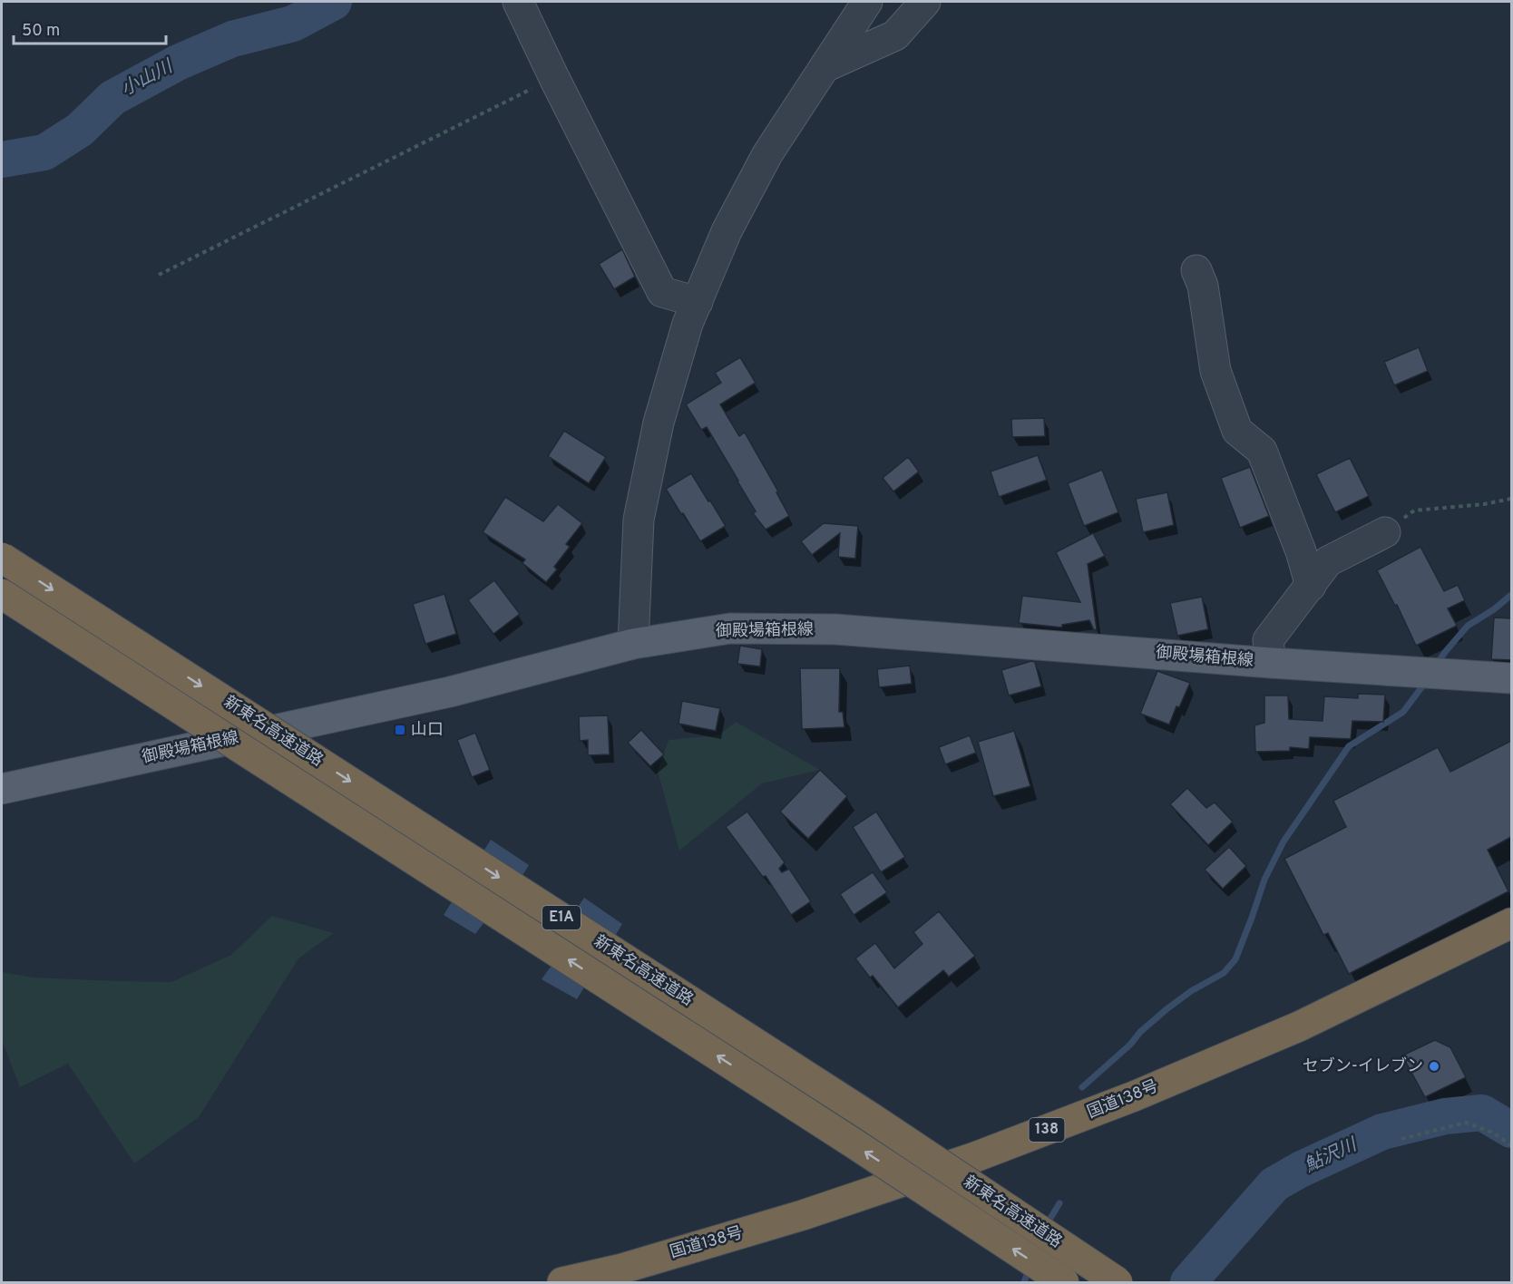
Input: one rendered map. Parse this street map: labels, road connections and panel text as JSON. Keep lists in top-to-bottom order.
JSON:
{
  "streets": {
    "highway": [
      "新東名高速道路",
      "E1A",
      "国道138号",
      "138"
    ],
    "main road": ["御殿場箱根線"]
  },
  "water": ["小山川", "鮎沢川"],
  "places": {
    "transit": ["山口"],
    "other": ["セブン-イレブン"]
  },
  "scale_bar": "50 m"
}
